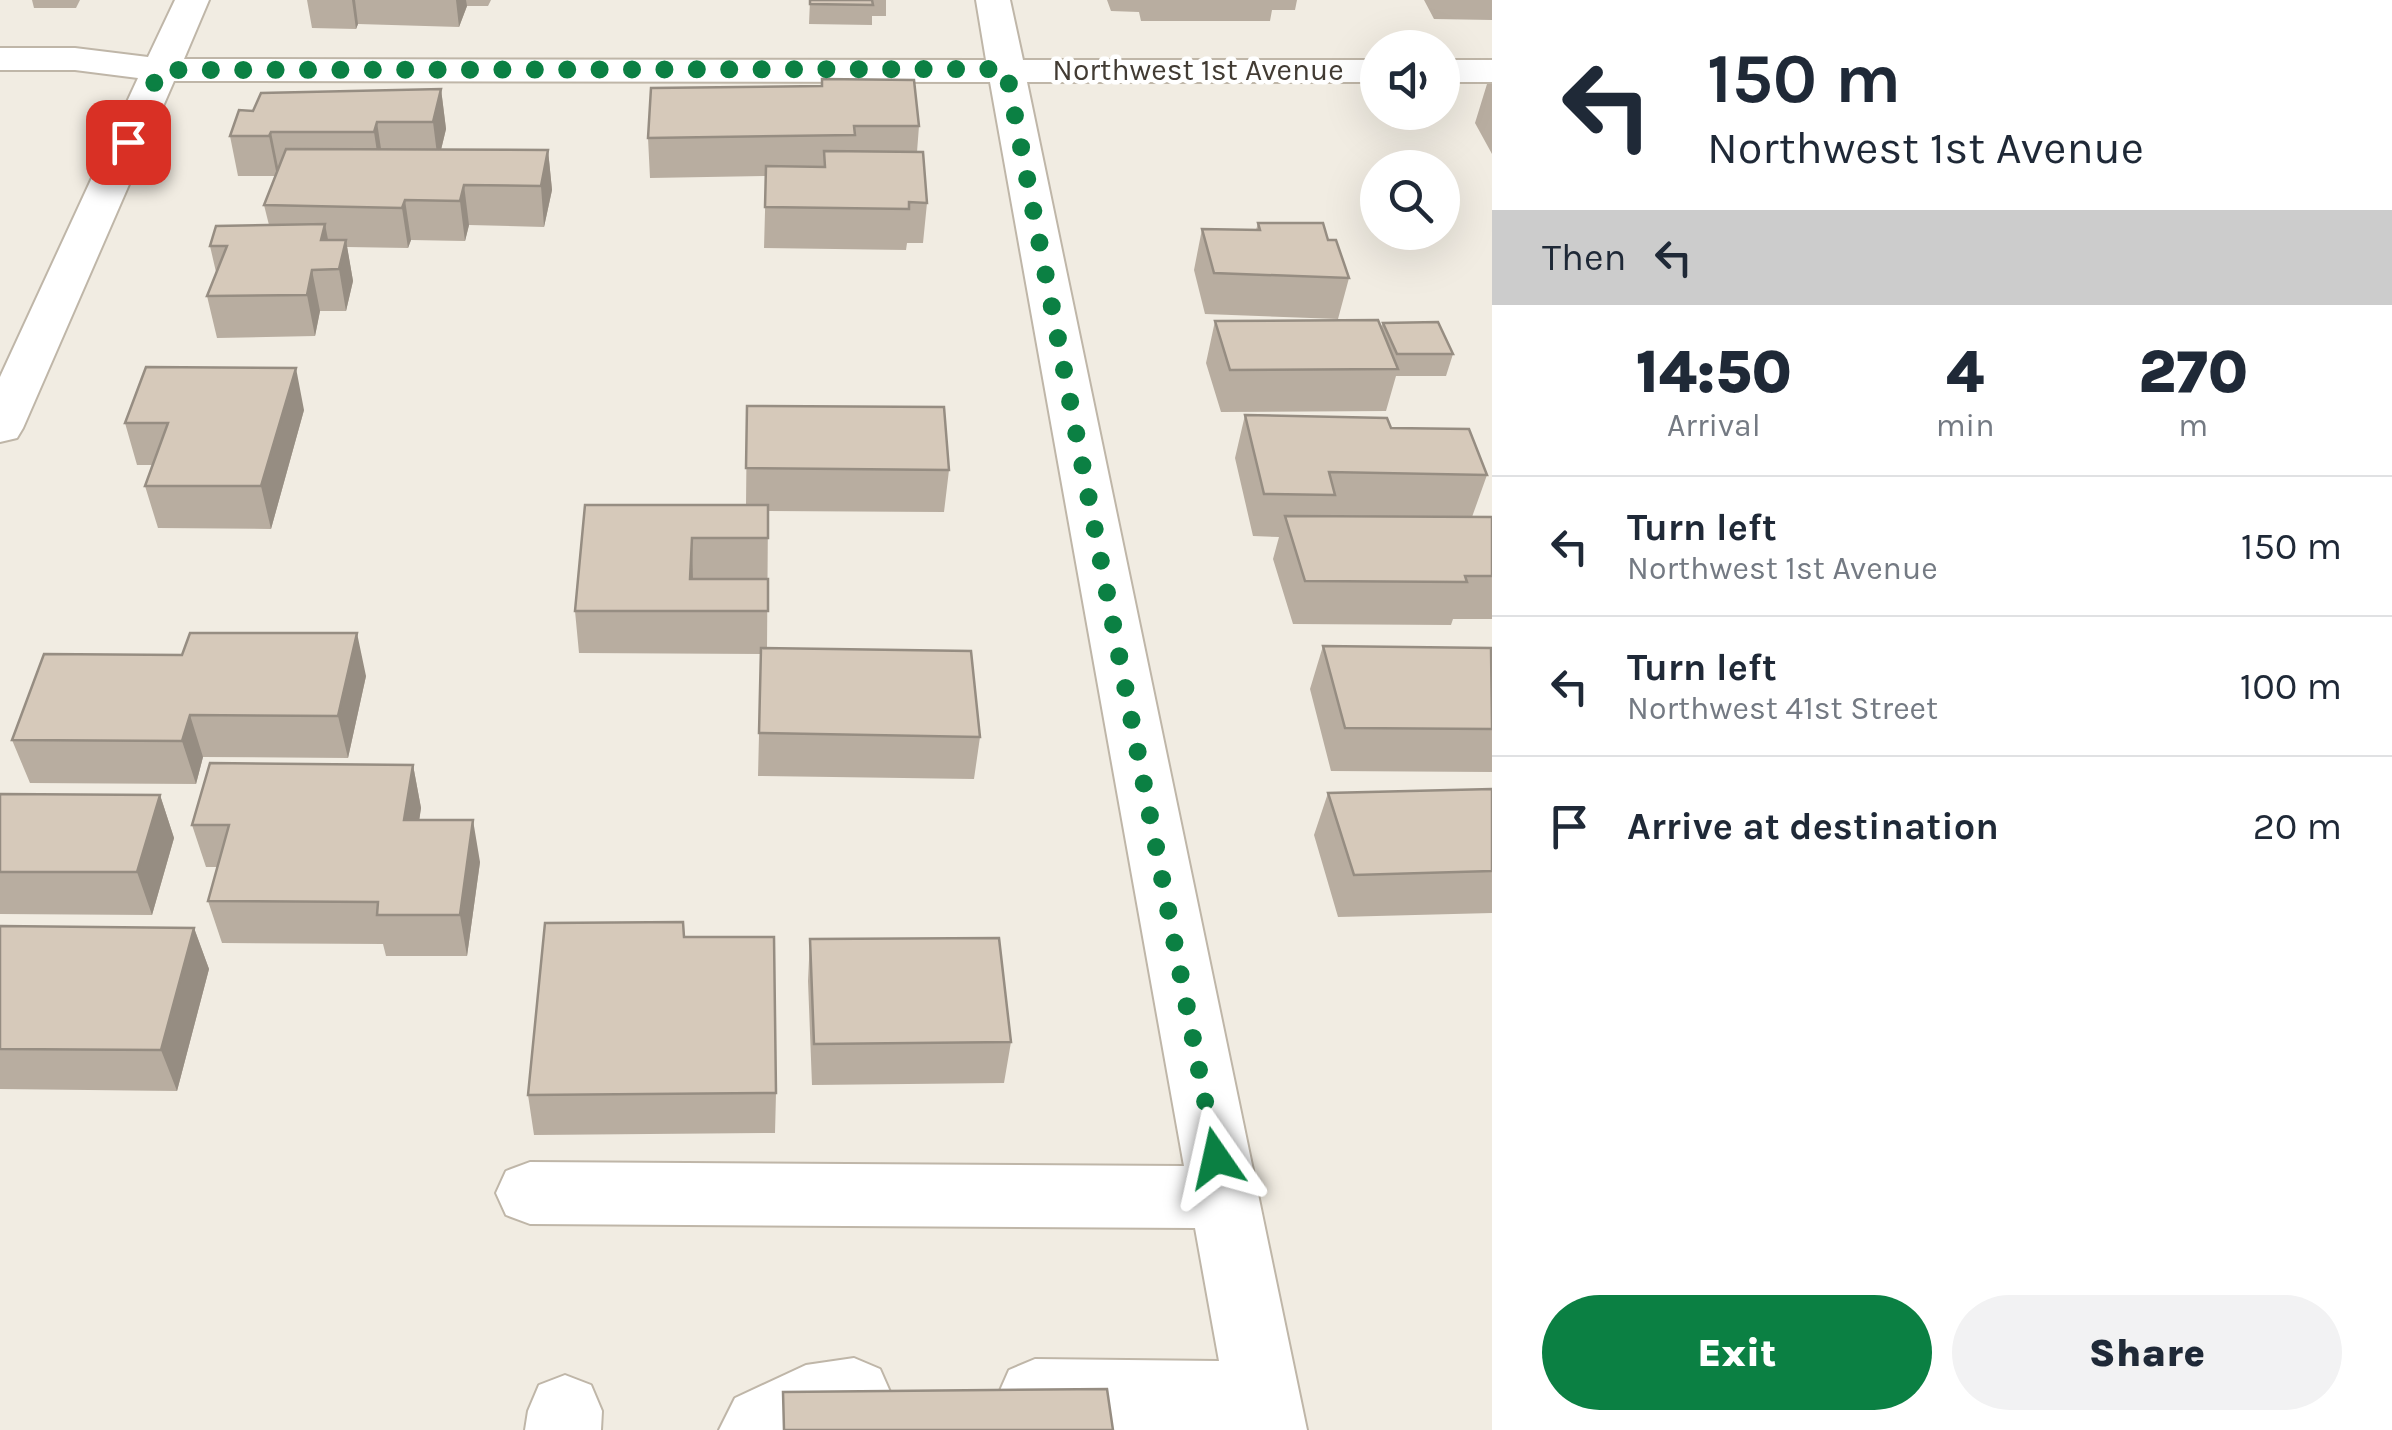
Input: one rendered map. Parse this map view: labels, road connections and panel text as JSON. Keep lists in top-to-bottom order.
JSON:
{
  "streets": {
    "street": ["Northwest 1st Avenue"]
  },
  "page": {
    "turn": ["150 m", "Northwest 1st Avenue"],
    "then": "Then",
    "eta": [
      "14:50",
      "Arrival",
      "4",
      "min",
      "270",
      "m"
    ],
    "list": [
      {
        "name": "Turn left",
        "note": "Northwest 1st Avenue",
        "value": "150 m"
      },
      {
        "name": "Turn left",
        "note": "Northwest 41st Street",
        "value": "100 m"
      },
      {
        "name": "Arrive at destination",
        "value": "20 m"
      }
    ],
    "buttons": ["Exit", "Share"]
  }
}
